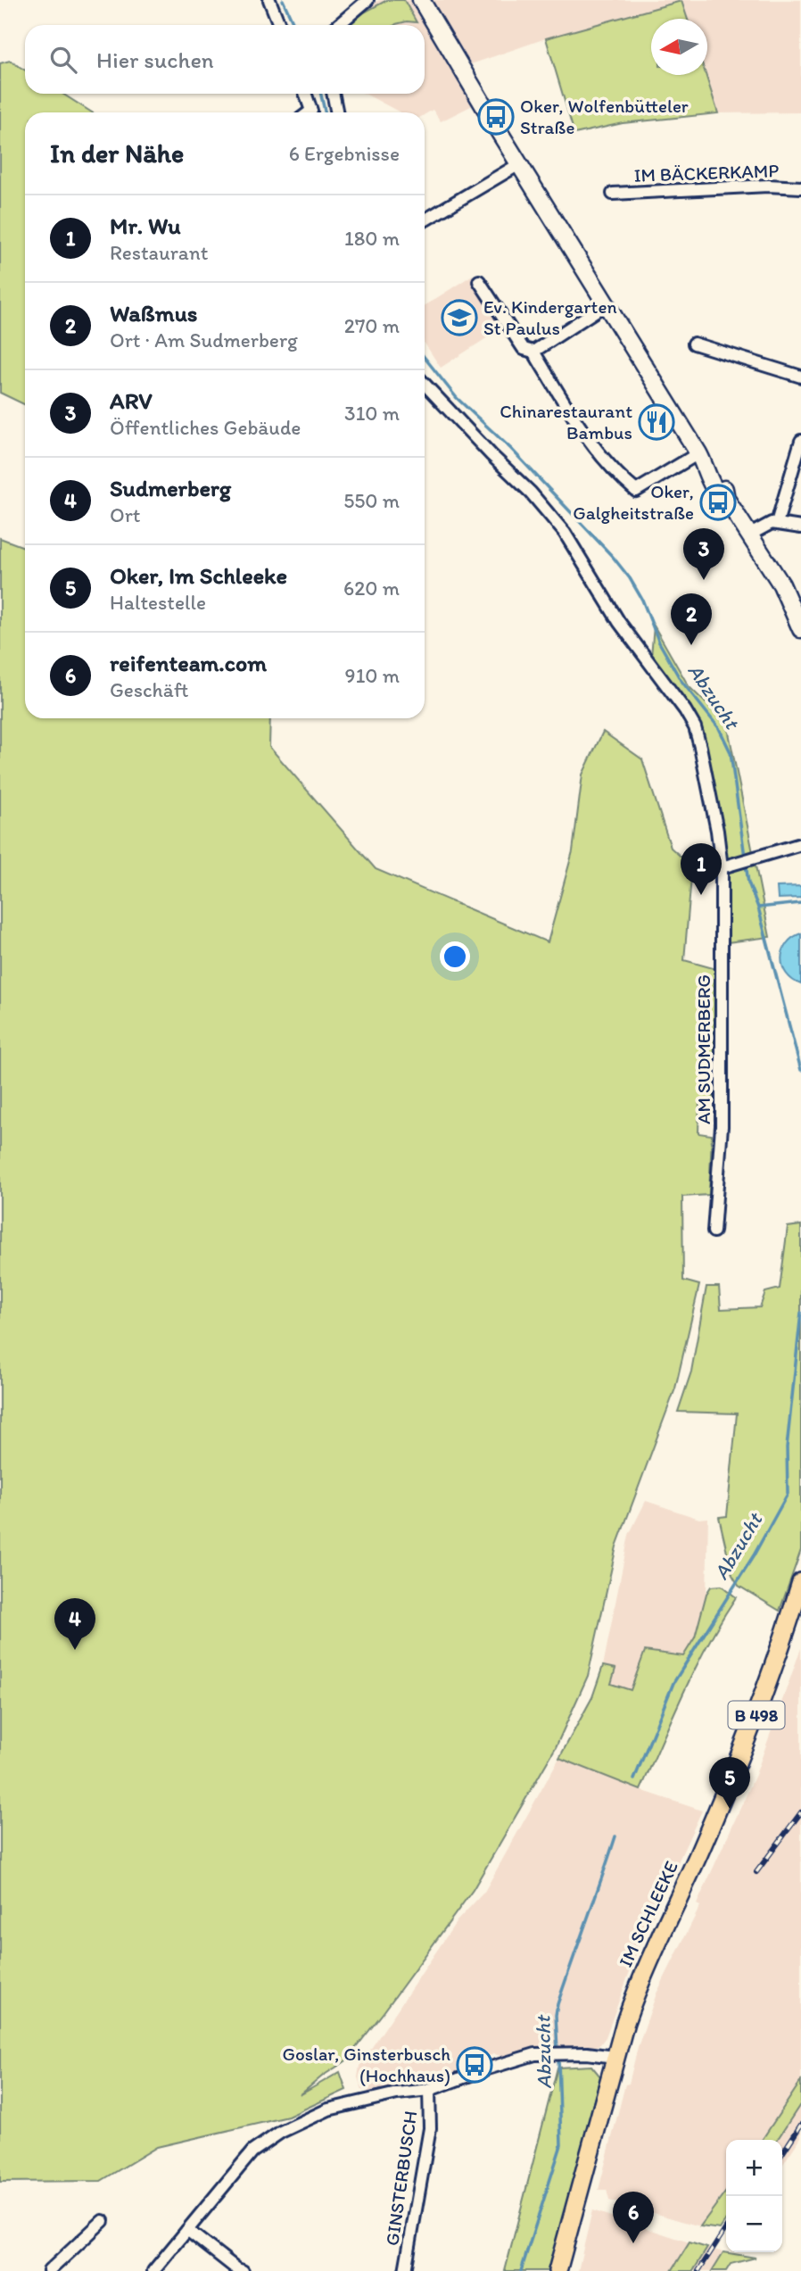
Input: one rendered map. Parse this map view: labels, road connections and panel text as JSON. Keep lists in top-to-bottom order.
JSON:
{
  "streets": {
    "main road": ["B 498", "IM SCHLEEKE"],
    "street": ["IM BÄCKERKAMP", "AM SUDMERBERG", "GINSTERBUSCH"]
  },
  "water": ["Abzucht"],
  "places": {
    "bus stop": ["Oker, Wolfenbütteler Straße", "Oker, Galgheitstraße", "Goslar, Ginsterbusch (Hochhaus)"],
    "school or university": ["Ev. Kindergarten St Paulus"],
    "restaurant": ["Chinarestaurant Bambus"]
  },
  "north": "left",
  "page": {
    "search": "Hier suchen",
    "heading": ["In der Nähe", "6 Ergebnisse"],
    "list": [
      {
        "mark": "1",
        "name": "Mr. Wu",
        "note": "Restaurant",
        "value": "180 m"
      },
      {
        "mark": "2",
        "name": "Waßmus",
        "note": "Ort · Am Sudmerberg",
        "value": "270 m"
      },
      {
        "mark": "3",
        "name": "ARV",
        "note": "Öffentliches Gebäude",
        "value": "310 m"
      },
      {
        "mark": "4",
        "name": "Sudmerberg",
        "note": "Ort",
        "value": "550 m"
      },
      {
        "mark": "5",
        "name": "Oker, Im Schleeke",
        "note": "Haltestelle",
        "value": "620 m"
      },
      {
        "mark": "6",
        "name": "reifenteam.com",
        "note": "Geschäft",
        "value": "910 m"
      }
    ],
    "pins": [
      "3",
      "2",
      "1",
      "4",
      "5",
      "6"
    ],
    "map_buttons": ["+", "−"]
  }
}
